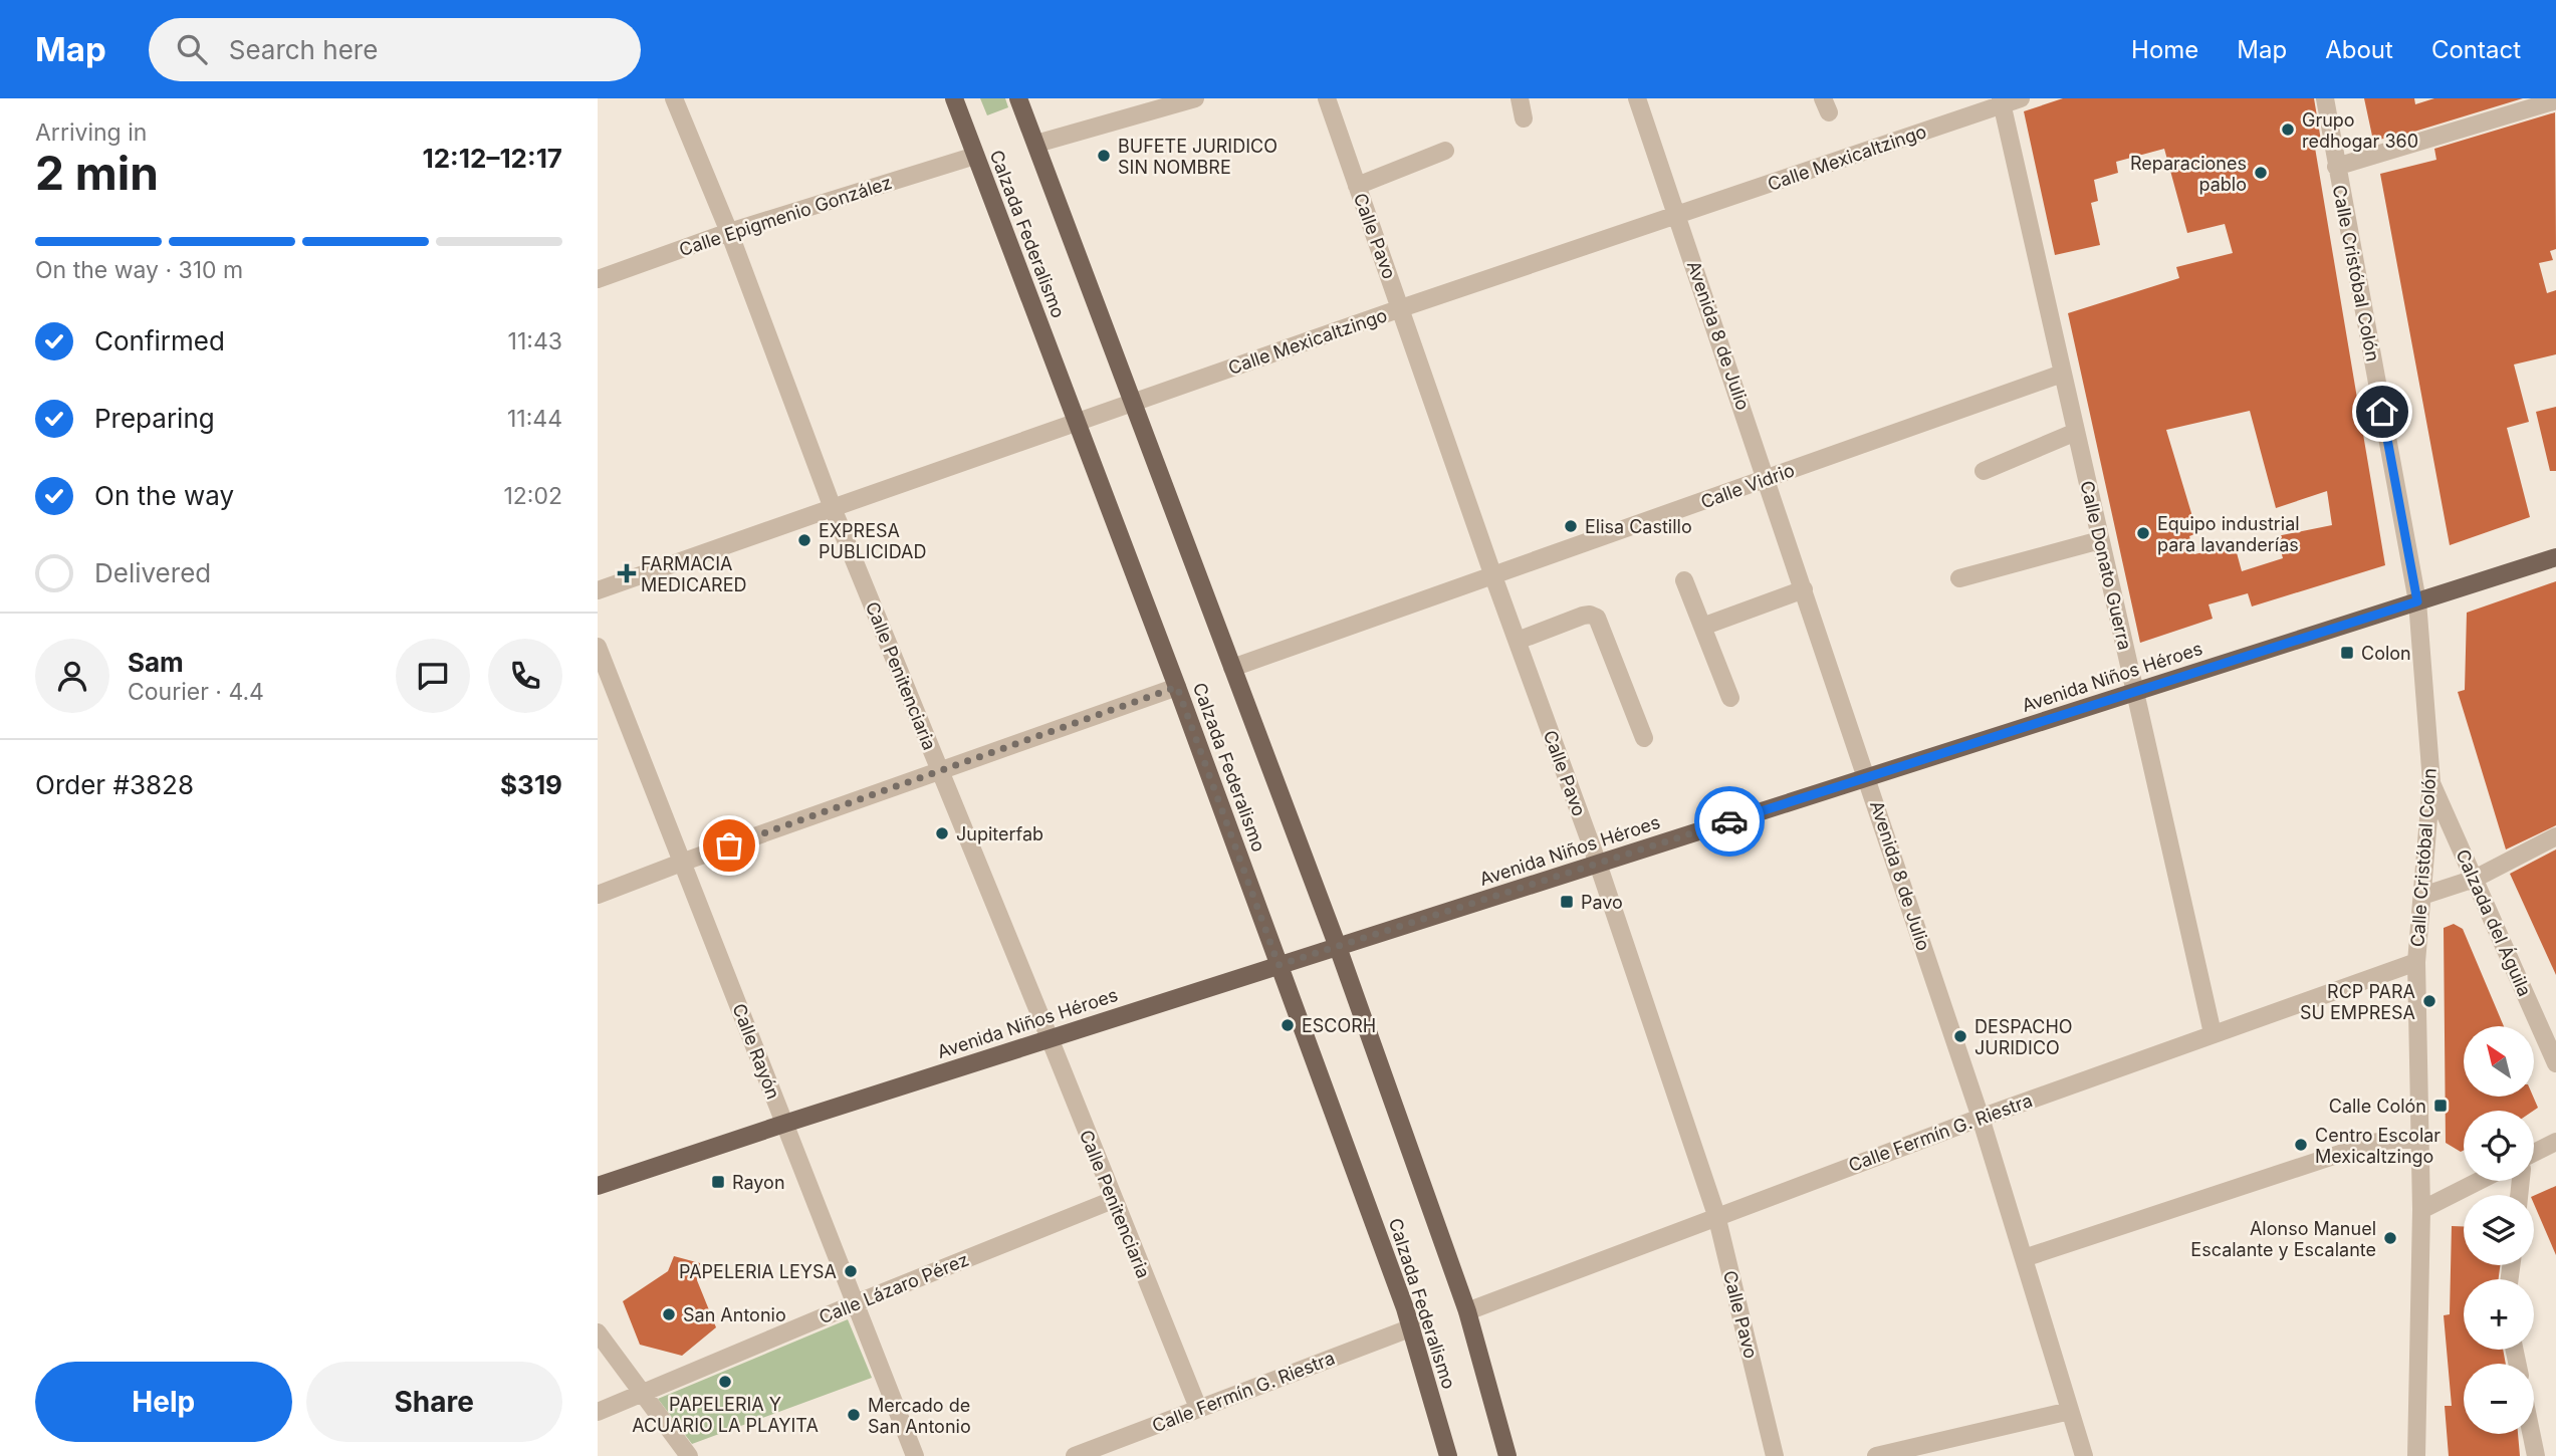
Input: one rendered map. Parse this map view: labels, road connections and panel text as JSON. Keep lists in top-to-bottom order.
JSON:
{
  "streets": {
    "main road": ["Calzada Federalismo", "Avenida Niños Héroes"],
    "street": [
      "Calle Mexicaltzingo",
      "Calle Epigmenio González",
      "Calle Pavo",
      "Calle Cristóbal Colón",
      "Avenida 8 de Julio",
      "Calle Vidrio",
      "Calle Donato Guerra",
      "Calle Penitenciaria",
      "Calzada del Águila",
      "Calle Rayón",
      "Calle Fermín G. Riestra",
      "Calle Lázaro Pérez"
    ]
  },
  "crossings": [
    ["Calle Mexicaltzingo", "Calzada Federalismo"],
    ["Calle Mexicaltzingo", "Calle Pavo"],
    ["Calle Mexicaltzingo", "Avenida 8 de Julio"],
    ["Calle Mexicaltzingo", "Calle Donato Guerra"],
    ["Calle Mexicaltzingo", "Calle Penitenciaria"],
    ["Calle Epigmenio González", "Calzada Federalismo"],
    ["Calle Epigmenio González", "Calle Penitenciaria"],
    ["Calzada Federalismo", "Calle Vidrio"],
    ["Calzada Federalismo", "Avenida Niños Héroes"],
    ["Calzada Federalismo", "Calle Fermín G. Riestra"],
    ["Calle Pavo", "Calle Vidrio"],
    ["Calle Pavo", "Avenida Niños Héroes"],
    ["Calle Pavo", "Calle Fermín G. Riestra"],
    ["Calle Cristóbal Colón", "Avenida Niños Héroes"],
    ["Calle Cristóbal Colón", "Calzada del Águila"],
    ["Calle Cristóbal Colón", "Calle Fermín G. Riestra"],
    ["Avenida 8 de Julio", "Calle Vidrio"],
    ["Avenida 8 de Julio", "Avenida Niños Héroes"],
    ["Avenida 8 de Julio", "Calle Fermín G. Riestra"],
    ["Calle Vidrio", "Calle Donato Guerra"],
    ["Calle Donato Guerra", "Avenida Niños Héroes"],
    ["Calle Donato Guerra", "Calle Fermín G. Riestra"],
    ["Calle Penitenciaria", "Avenida Niños Héroes"],
    ["Calle Penitenciaria", "Calle Fermín G. Riestra"],
    ["Calle Penitenciaria", "Calle Lázaro Pérez"],
    ["Avenida Niños Héroes", "Calle Rayón"],
    ["Calle Rayón", "Calle Lázaro Pérez"]
  ],
  "places": {
    "other": [
      "Grupo redhogar 360",
      "BUFETE JURIDICO SIN NOMBRE",
      "Reparaciones pablo",
      "Elisa Castillo",
      "Equipo industrial para lavanderías",
      "EXPRESA PUBLICIDAD",
      "Jupiterfab",
      "RCP PARA SU EMPRESA",
      "ESCORH",
      "DESPACHO JURIDICO",
      "Centro Escolar Mexicaltzingo",
      "Alonso Manuel Escalante y Escalante",
      "PAPELERIA LEYSA",
      "San Antonio",
      "PAPELERIA Y ACUARIO LA PLAYITA",
      "Mercado de San Antonio"
    ],
    "health": ["FARMACIA MEDICARED"],
    "transit": [
      "Colon",
      "Pavo",
      "Calle Colón",
      "Rayon"
    ]
  },
  "north": "top left",
  "page": {
    "header": "Map",
    "search": "Search here",
    "nav": [
      "Home",
      "Map",
      "About",
      "Contact"
    ],
    "heading": ["2 min", "Arriving in", "12:12–12:17"],
    "panel": [
      "Sam",
      "Courier · 4.4",
      "Order #3828",
      "$319"
    ],
    "bar": "On the way · 310 m",
    "list": [
      ["Confirmed", "11:43"],
      ["Preparing", "11:44"],
      ["On the way", "12:02"],
      "Delivered"
    ],
    "map_buttons": ["+", "−"],
    "buttons": ["Help", "Share"]
  }
}
